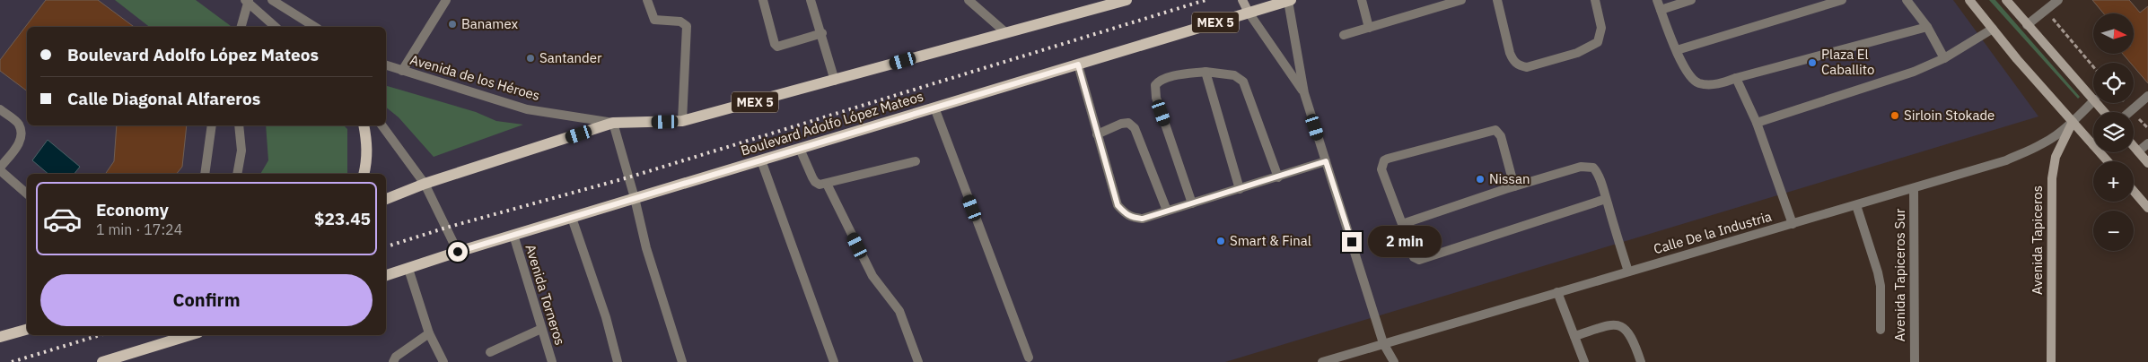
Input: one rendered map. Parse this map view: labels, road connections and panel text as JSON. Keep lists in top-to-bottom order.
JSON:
{
  "streets": {
    "main road": ["MEX 5", "Boulevard Adolfo López Mateos"],
    "street": [
      "Avenida de los Héroes",
      "Calle De la Industria",
      "Avenida Tapiceros",
      "Avenida Tapiceros Sur",
      "Avenida Torneros"
    ]
  },
  "crossings": [
    ["MEX 5", "Avenida de los Héroes"],
    ["Boulevard Adolfo López Mateos", "Avenida Torneros"],
    ["Calle De la Industria", "Avenida Tapiceros"],
    ["Calle De la Industria", "Avenida Tapiceros Sur"]
  ],
  "places": [
    "Banamex",
    "Santander",
    "Plaza El Caballito",
    "Sirloin Stokade",
    "Nissan",
    "Smart & Final"
  ],
  "north": "right",
  "page": {
    "map_buttons": ["+", "−"],
    "banner": ["Boulevard Adolfo López Mateos", "Calle Diagonal Alfareros"],
    "list": [
      {
        "name": "Economy",
        "note": "1 min · 17:24",
        "value": "$23.45"
      }
    ],
    "bubble": "2 min",
    "buttons": "Confirm"
  }
}
